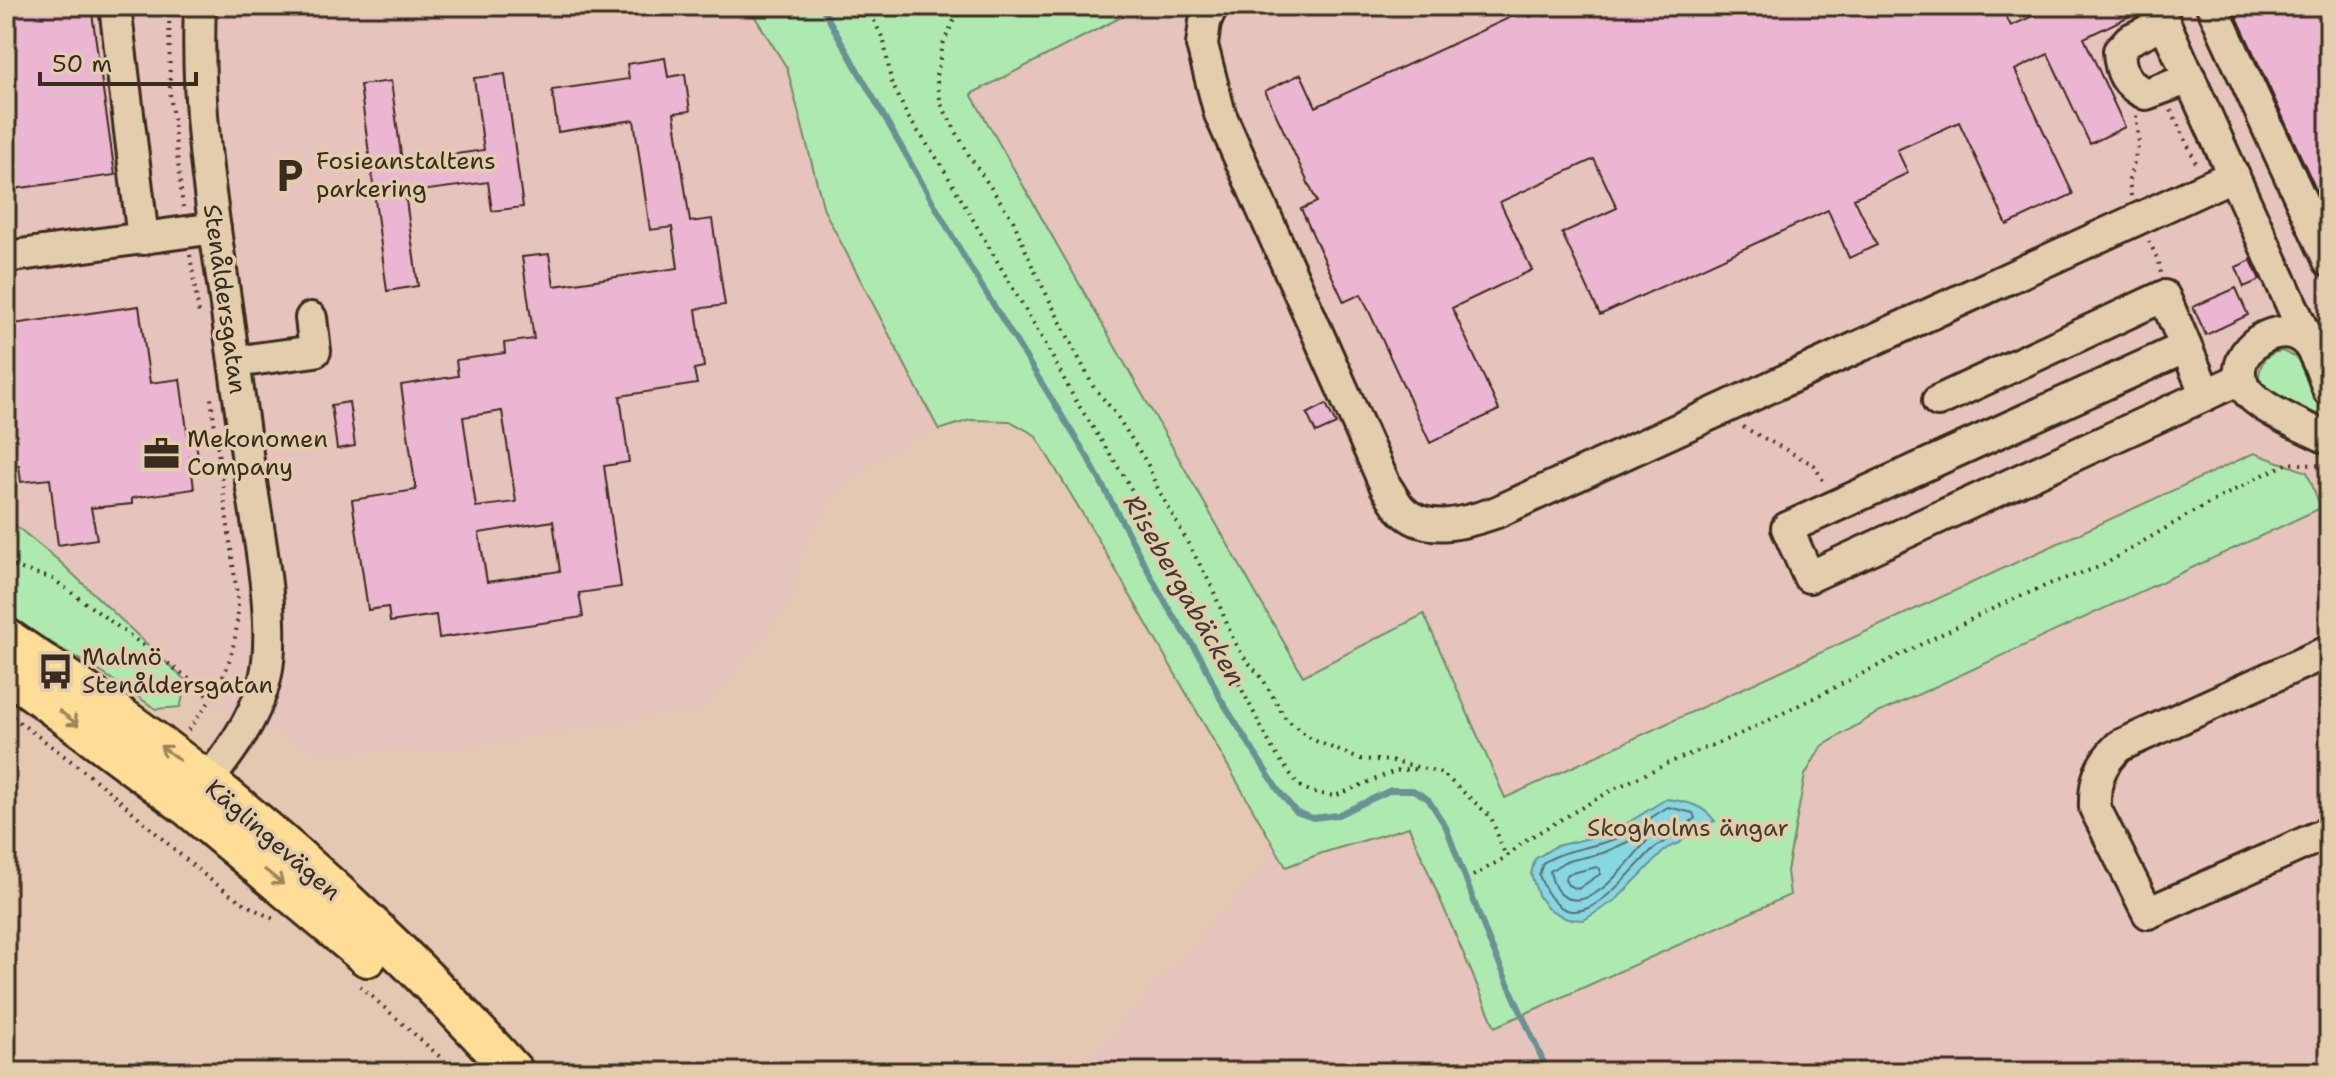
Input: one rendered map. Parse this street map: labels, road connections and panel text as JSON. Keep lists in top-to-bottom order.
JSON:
{
  "streets": {
    "main road": ["Käglingevägen"],
    "street": ["Stenåldersgatan"]
  },
  "crossings": [
    ["Stenåldersgatan", "Käglingevägen"]
  ],
  "water": ["Risebergabäcken"],
  "parks": ["Skogholms ängar"],
  "places": {
    "parking": ["Fosieanstaltens parkering"],
    "office": ["Mekonomen Company"],
    "bus stop": ["Malmö Stenåldersgatan"]
  },
  "scale_bar": "50 m"
}
